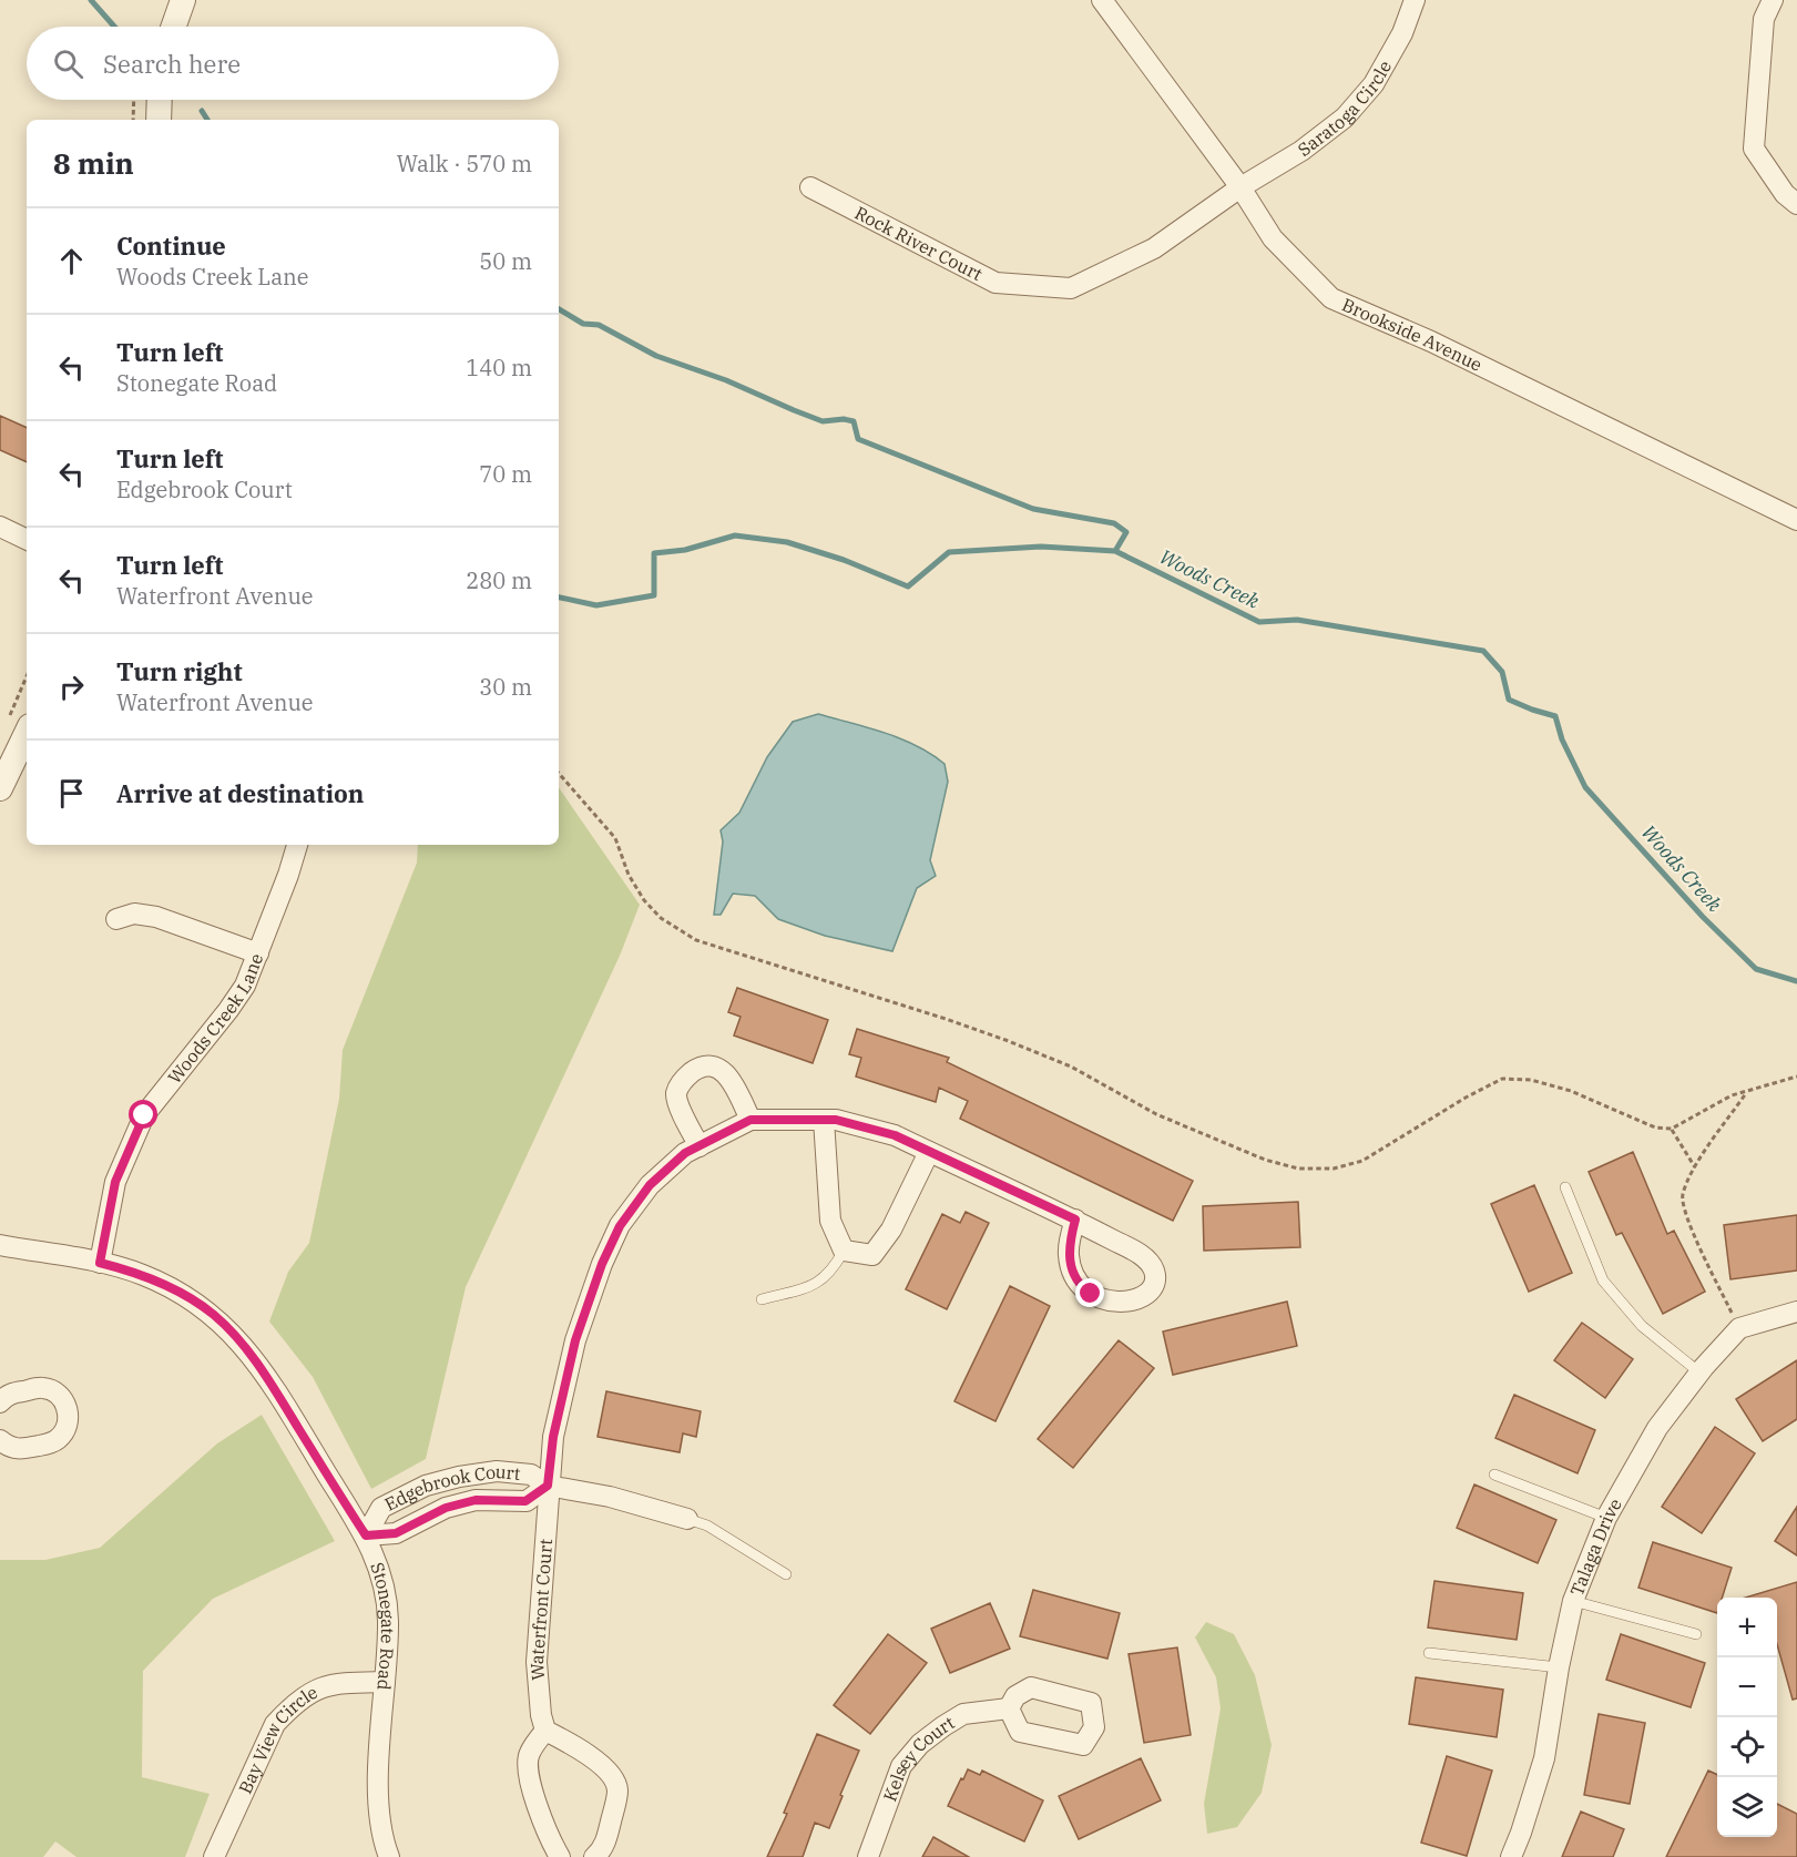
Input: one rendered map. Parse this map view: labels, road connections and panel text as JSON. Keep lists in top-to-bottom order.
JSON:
{
  "streets": {
    "street": [
      "Saratoga Circle",
      "Rock River Court",
      "Brookside Avenue",
      "Woods Creek Lane",
      "Edgebrook Court",
      "Talaga Drive",
      "Waterfront Court",
      "Stonegate Road",
      "Bay View Circle",
      "Kelsey Court"
    ]
  },
  "crossings": [
    ["Saratoga Circle", "Rock River Court"],
    ["Saratoga Circle", "Brookside Avenue"],
    ["Rock River Court", "Brookside Avenue"],
    ["Woods Creek Lane", "Stonegate Road"],
    ["Edgebrook Court", "Waterfront Court"],
    ["Edgebrook Court", "Stonegate Road"],
    ["Stonegate Road", "Bay View Circle"]
  ],
  "water": ["Woods Creek"],
  "page": {
    "search": "Search here",
    "heading": ["8 min", "Walk · 570 m"],
    "list": [
      ["Continue", "Woods Creek Lane", "50 m"],
      ["Turn left", "Stonegate Road", "140 m"],
      ["Turn left", "Edgebrook Court", "70 m"],
      ["Turn left", "Waterfront Avenue", "280 m"],
      ["Turn right", "Waterfront Avenue", "30 m"],
      "Arrive at destination"
    ],
    "map_buttons": ["+", "−"]
  }
}
